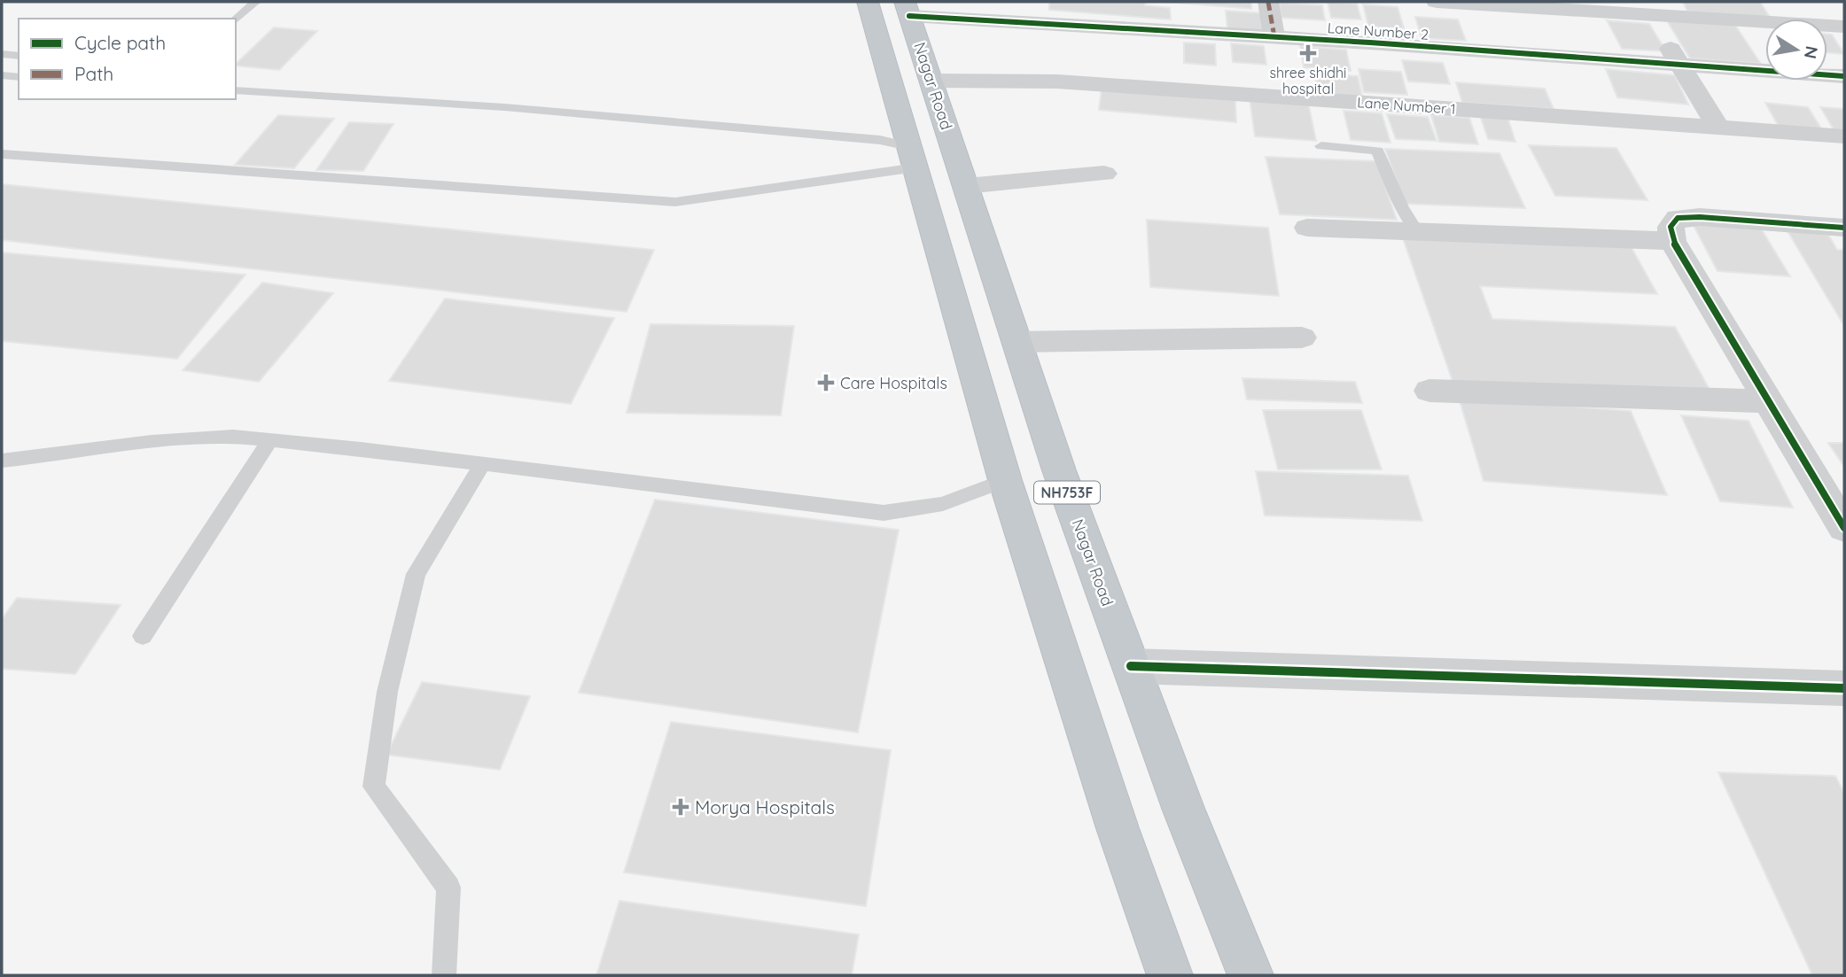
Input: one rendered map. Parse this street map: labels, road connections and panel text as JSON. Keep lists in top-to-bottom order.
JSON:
{
  "streets": {
    "highway": ["Nagar Road", "NH753F"],
    "street": ["Lane Number 2", "Lane Number 1"]
  },
  "crossings": [
    ["Lane Number 2", "Nagar Road"],
    ["Nagar Road", "Lane Number 1"]
  ],
  "places": {
    "health": ["shree shidhi hospital", "Care Hospitals", "Morya Hospitals"]
  },
  "legend": ["Cycle path", "Path"],
  "north": "right"
}
